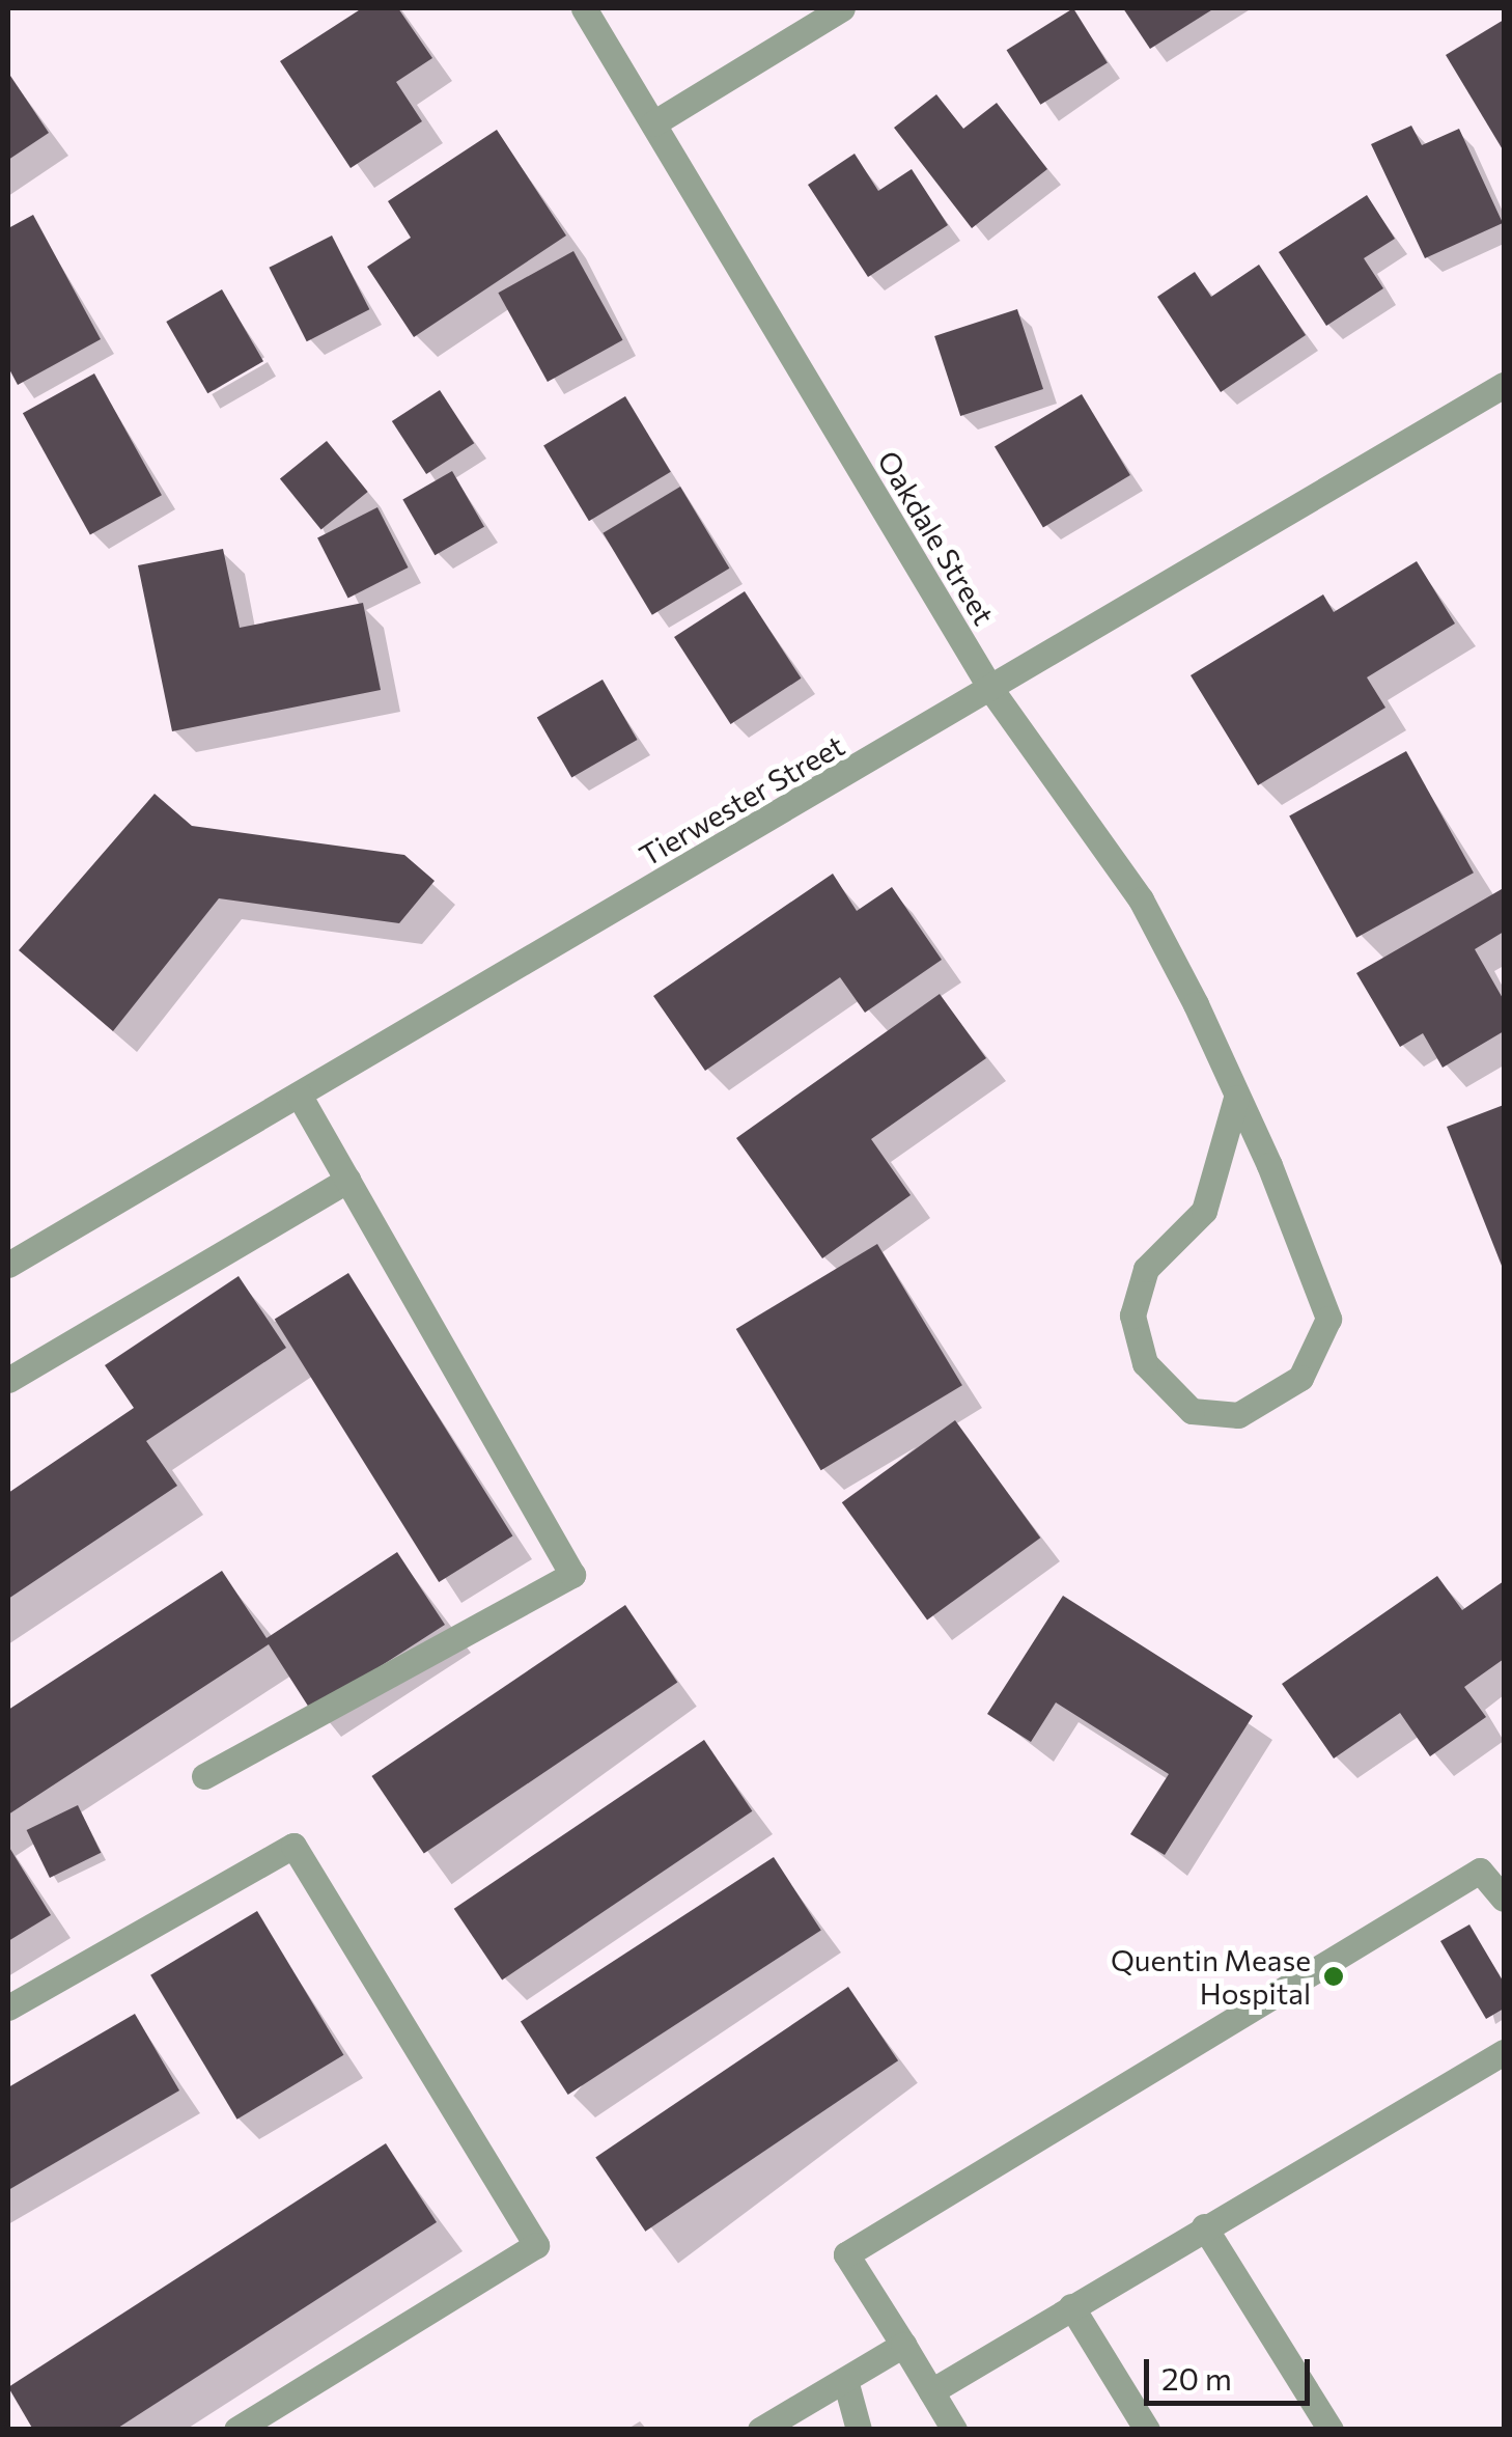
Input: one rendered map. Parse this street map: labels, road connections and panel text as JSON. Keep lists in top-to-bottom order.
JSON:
{
  "streets": {
    "street": ["Oakdale Street", "Tierwester Street"]
  },
  "crossings": [
    ["Oakdale Street", "Tierwester Street"]
  ],
  "places": ["Quentin Mease Hospital"],
  "scale_bar": "20 m"
}
